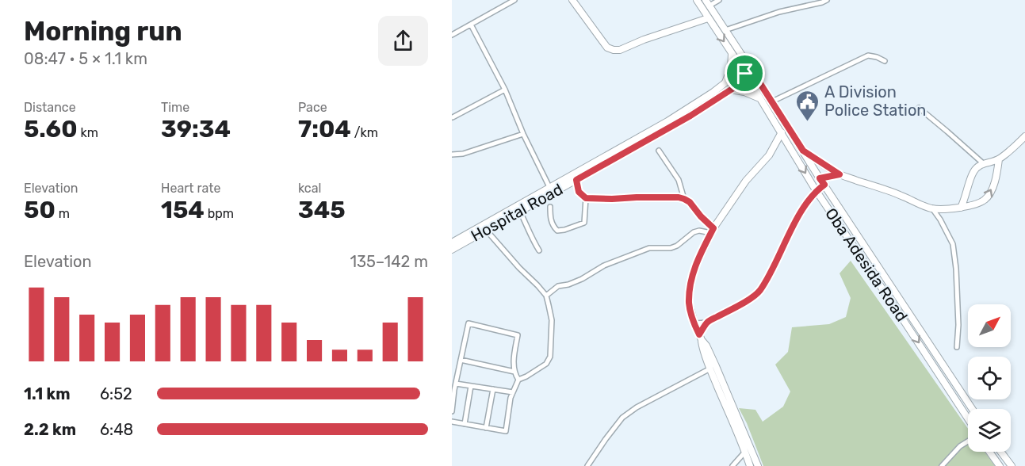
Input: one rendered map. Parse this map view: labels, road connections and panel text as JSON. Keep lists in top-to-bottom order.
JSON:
{
  "streets": {
    "main road": ["Oba Adesida Road"],
    "street": ["Hospital Road"]
  },
  "crossings": [
    ["Hospital Road", "Oba Adesida Road"]
  ],
  "places": {
    "public building": ["A Division Police Station"]
  },
  "north": "top right",
  "page": {
    "heading": ["Morning run", "08:47 · 5 × 1.1 km"],
    "stats": [
      ["Distance", "5.60 km"],
      ["Time", "39:34"],
      ["Pace", "7:04 /km"],
      ["Elevation", "50 m"],
      ["Heart rate", "154 bpm"],
      ["kcal", "345"]
    ],
    "chart": ["Elevation", "135–142 m"],
    "list": [
      {
        "name": "1.1 km",
        "note": "6:52"
      },
      {
        "name": "2.2 km",
        "note": "6:48"
      }
    ]
  }
}
